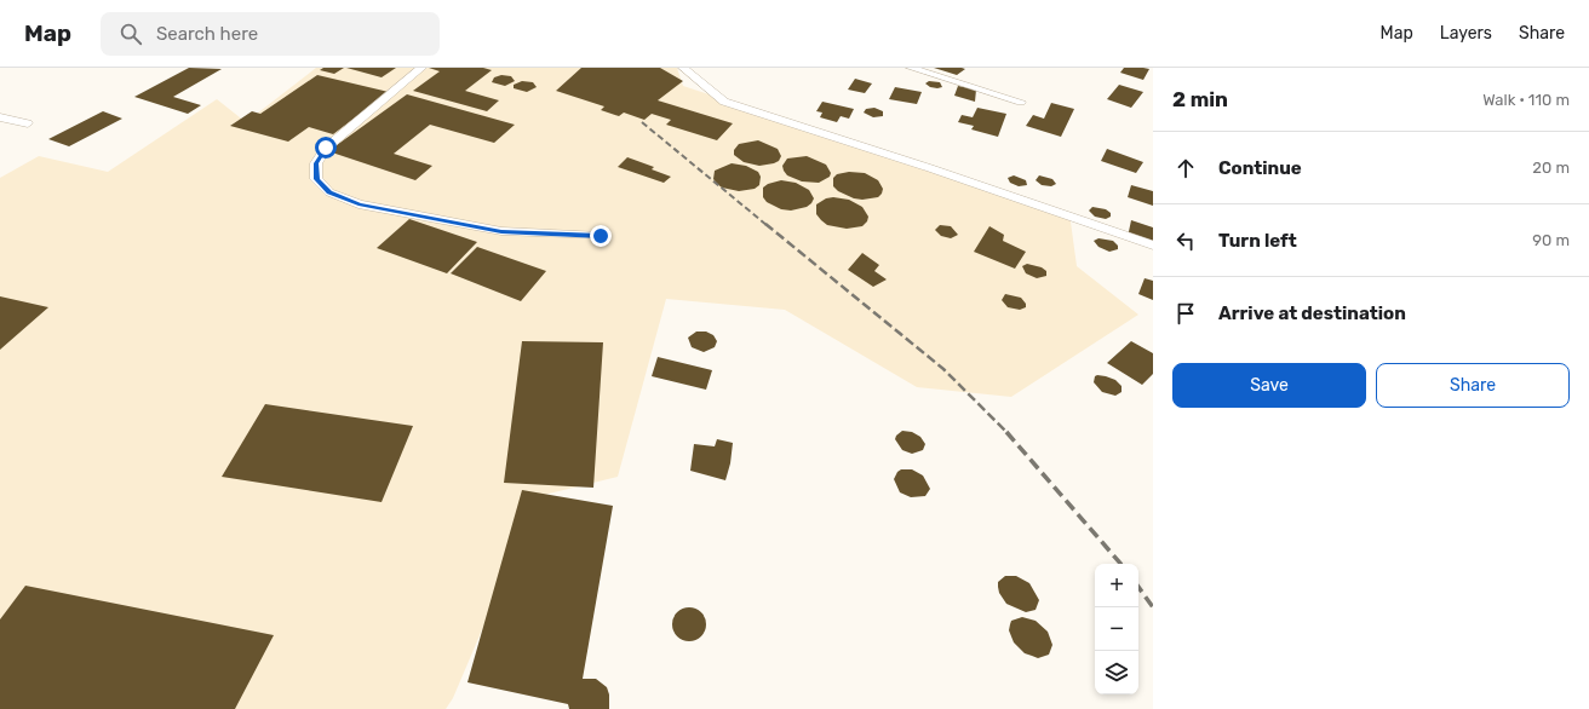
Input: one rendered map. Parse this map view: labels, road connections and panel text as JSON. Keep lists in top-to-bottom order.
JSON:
{
  "page": {
    "header": "Map",
    "search": "Search here",
    "nav": ["Map", "Layers", "Share"],
    "heading": ["2 min", "Walk · 110 m"],
    "list": [
      ["Continue", "20 m"],
      ["Turn left", "90 m"],
      "Arrive at destination"
    ],
    "buttons": ["Save", "Share"],
    "map_buttons": ["+", "−"]
  }
}
